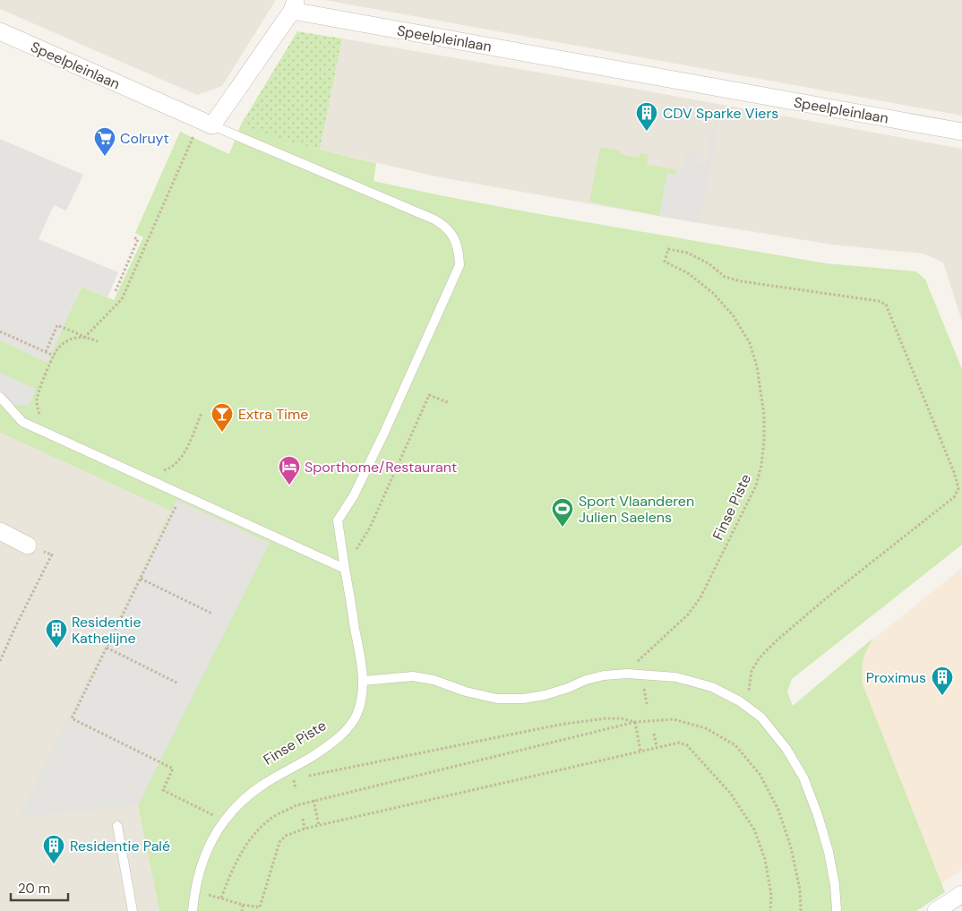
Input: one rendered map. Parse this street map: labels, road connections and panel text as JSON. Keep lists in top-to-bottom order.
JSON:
{
  "streets": {
    "street": ["Speelpleinlaan"],
    "path": ["Finse Piste"]
  },
  "places": {
    "building": [
      "CDV Sparke Viers",
      "Residentie Kathelijne",
      "Proximus",
      "Residentie Palé"
    ],
    "supermarket": ["Colruyt"],
    "bar": ["Extra Time"],
    "hotel": ["Sporthome/Restaurant"],
    "sports": ["Sport Vlaanderen Julien Saelens"]
  },
  "scale_bar": "20 m"
}
